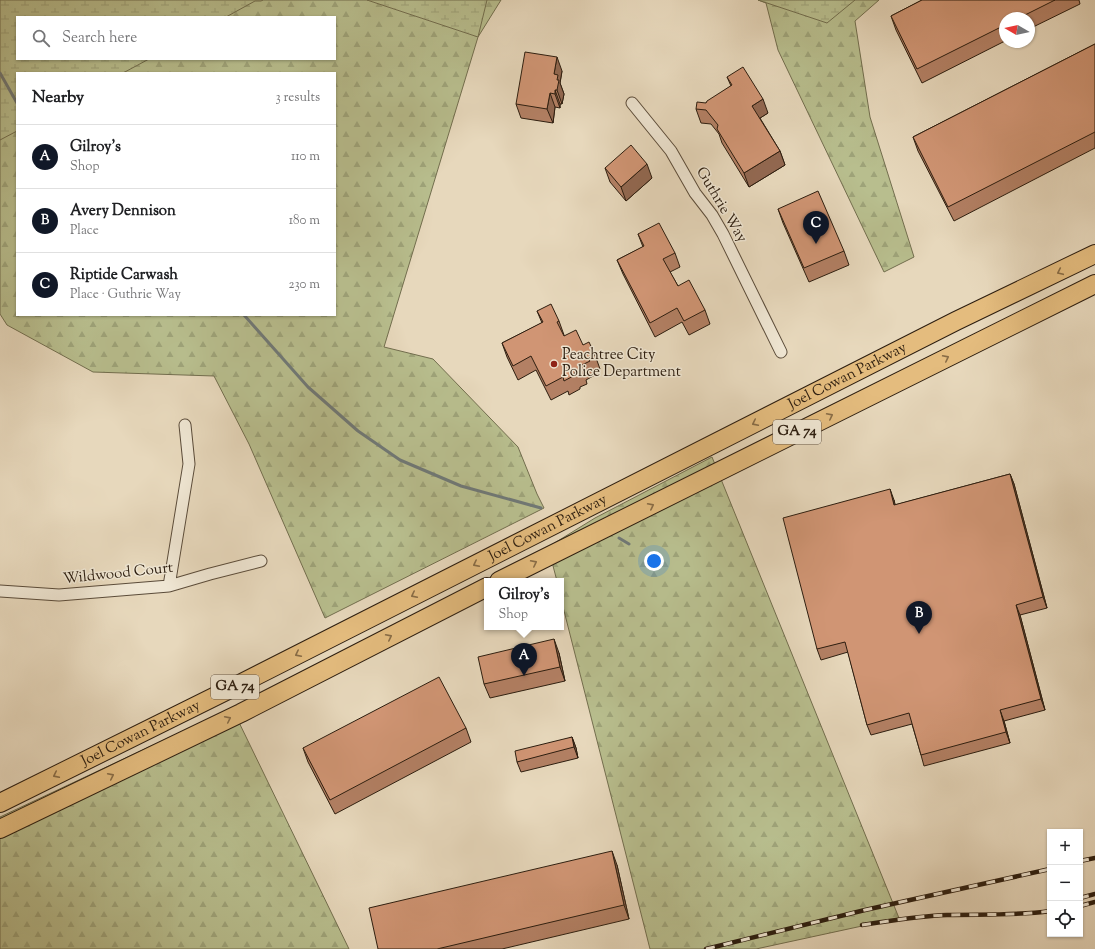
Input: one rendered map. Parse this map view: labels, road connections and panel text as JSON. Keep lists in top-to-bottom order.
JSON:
{
  "streets": {
    "main road": ["Joel Cowan Parkway", "GA 74"],
    "street": ["Guthrie Way", "Wildwood Court"]
  },
  "places": ["Peachtree City Police Department"],
  "north": "left",
  "page": {
    "search": "Search here",
    "heading": ["Nearby", "3 results"],
    "list": [
      {
        "mark": "A",
        "name": "Gilroy's",
        "note": "Shop",
        "value": "110 m"
      },
      {
        "mark": "B",
        "name": "Avery Dennison",
        "note": "Place",
        "value": "180 m"
      },
      {
        "mark": "C",
        "name": "Riptide Carwash",
        "note": "Place · Guthrie Way",
        "value": "230 m"
      }
    ],
    "pins": ["C", "B", "A"],
    "popup": ["Gilroy's", "Shop"],
    "map_buttons": ["+", "−"]
  }
}
